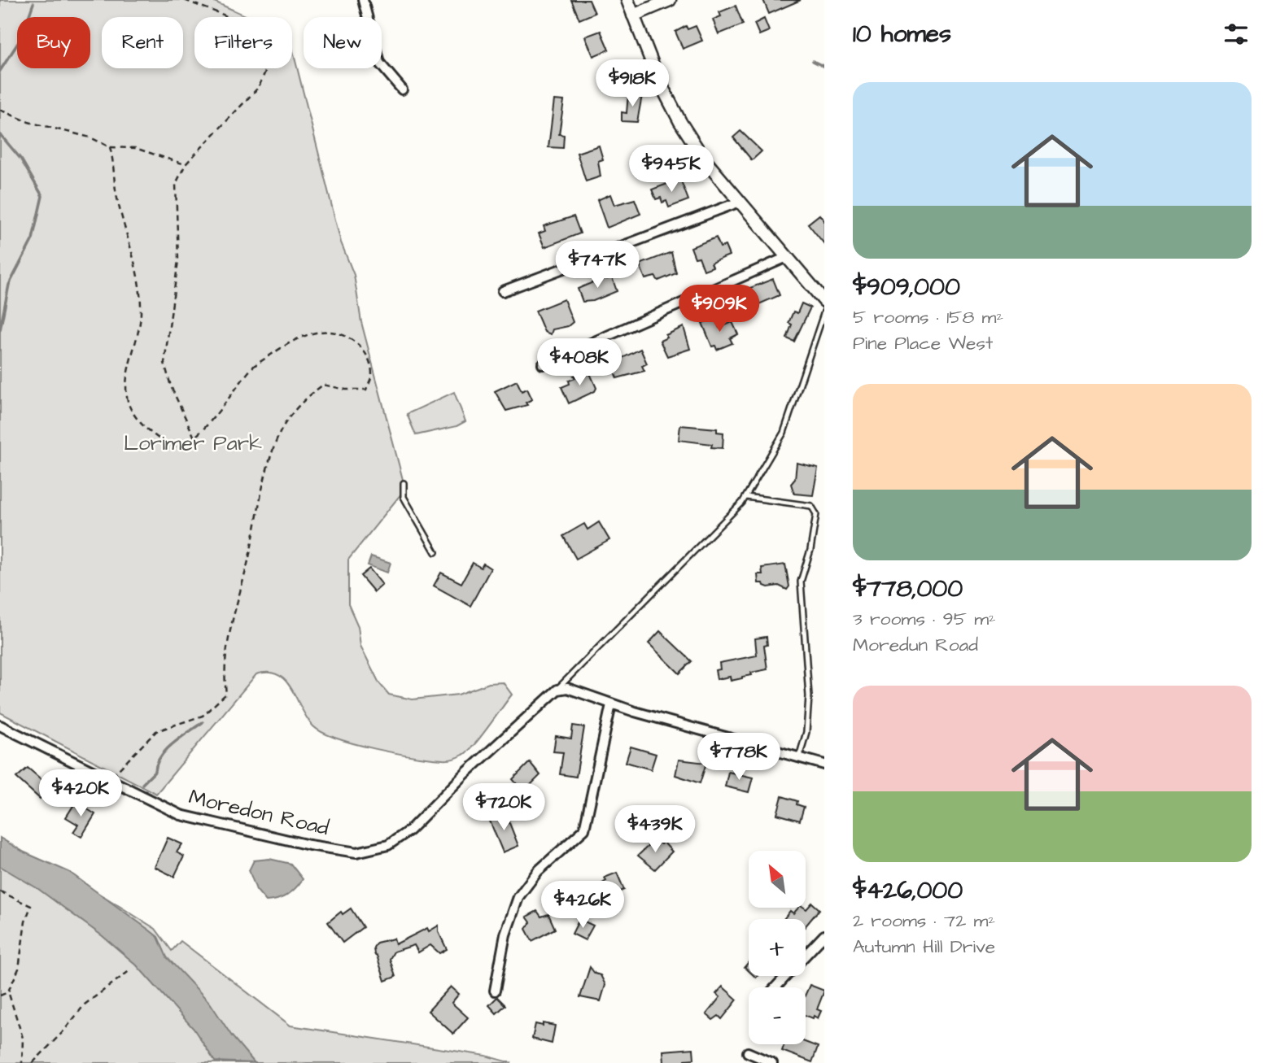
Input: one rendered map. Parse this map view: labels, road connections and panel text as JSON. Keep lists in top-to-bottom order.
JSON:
{
  "streets": {
    "street": ["Moredon Road"]
  },
  "parks": ["Lorimer Park"],
  "north": "top left",
  "page": {
    "heading": "10 homes",
    "chip": [
      "Buy",
      "Rent",
      "Filters",
      "New"
    ],
    "price": [
      "$918K",
      "$945K",
      "$747K",
      "$909K",
      "$408K",
      "$778K",
      "$420K",
      "$720K",
      "$439K",
      "$426K"
    ],
    "list": [
      {
        "name": "$909,000",
        "note": "5 rooms · 158 m² · Pine Place West"
      },
      {
        "name": "$778,000",
        "note": "3 rooms · 95 m² · Moredun Road"
      },
      {
        "name": "$426,000",
        "note": "2 rooms · 72 m² · Autumn Hill Drive"
      }
    ],
    "map_buttons": ["+", "−"]
  }
}
